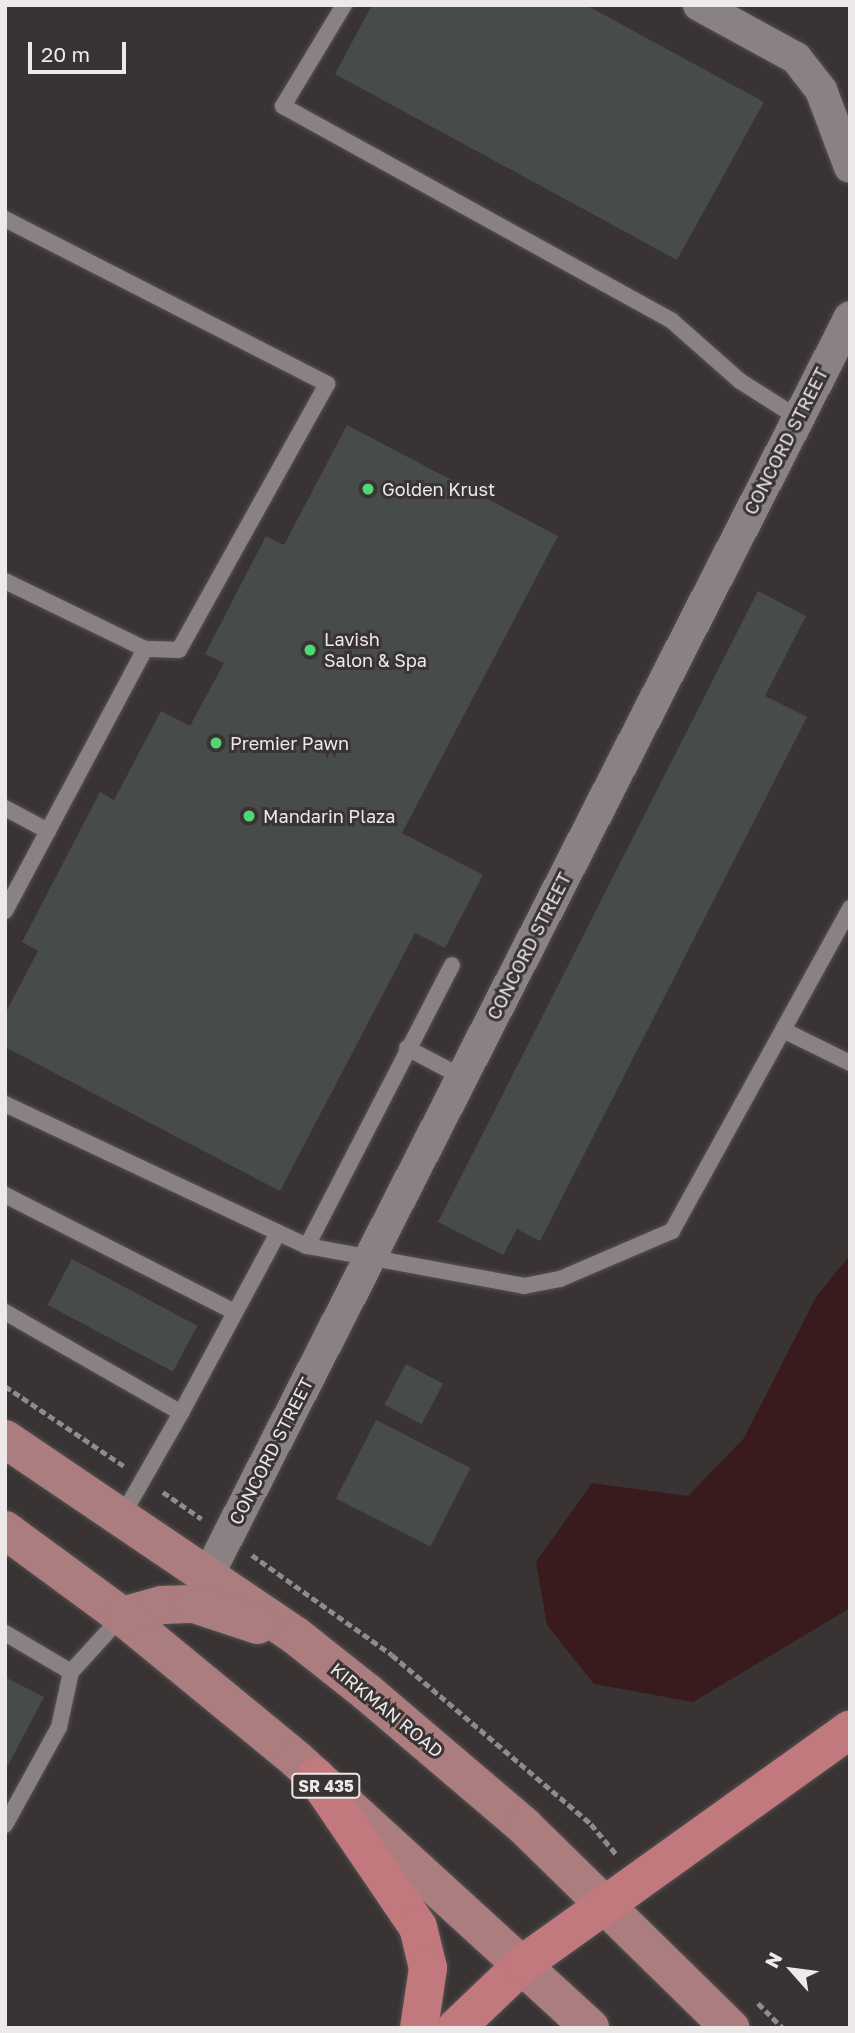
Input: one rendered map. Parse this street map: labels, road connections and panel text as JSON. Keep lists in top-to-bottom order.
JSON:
{
  "streets": {
    "main road": ["KIRKMAN ROAD", "SR 435"],
    "street": ["CONCORD STREET"]
  },
  "crossings": [
    ["CONCORD STREET", "KIRKMAN ROAD"]
  ],
  "places": [
    "Golden Krust",
    "Lavish Salon & Spa",
    "Premier Pawn",
    "Mandarin Plaza"
  ],
  "scale_bar": "20 m",
  "north": "top left"
}
